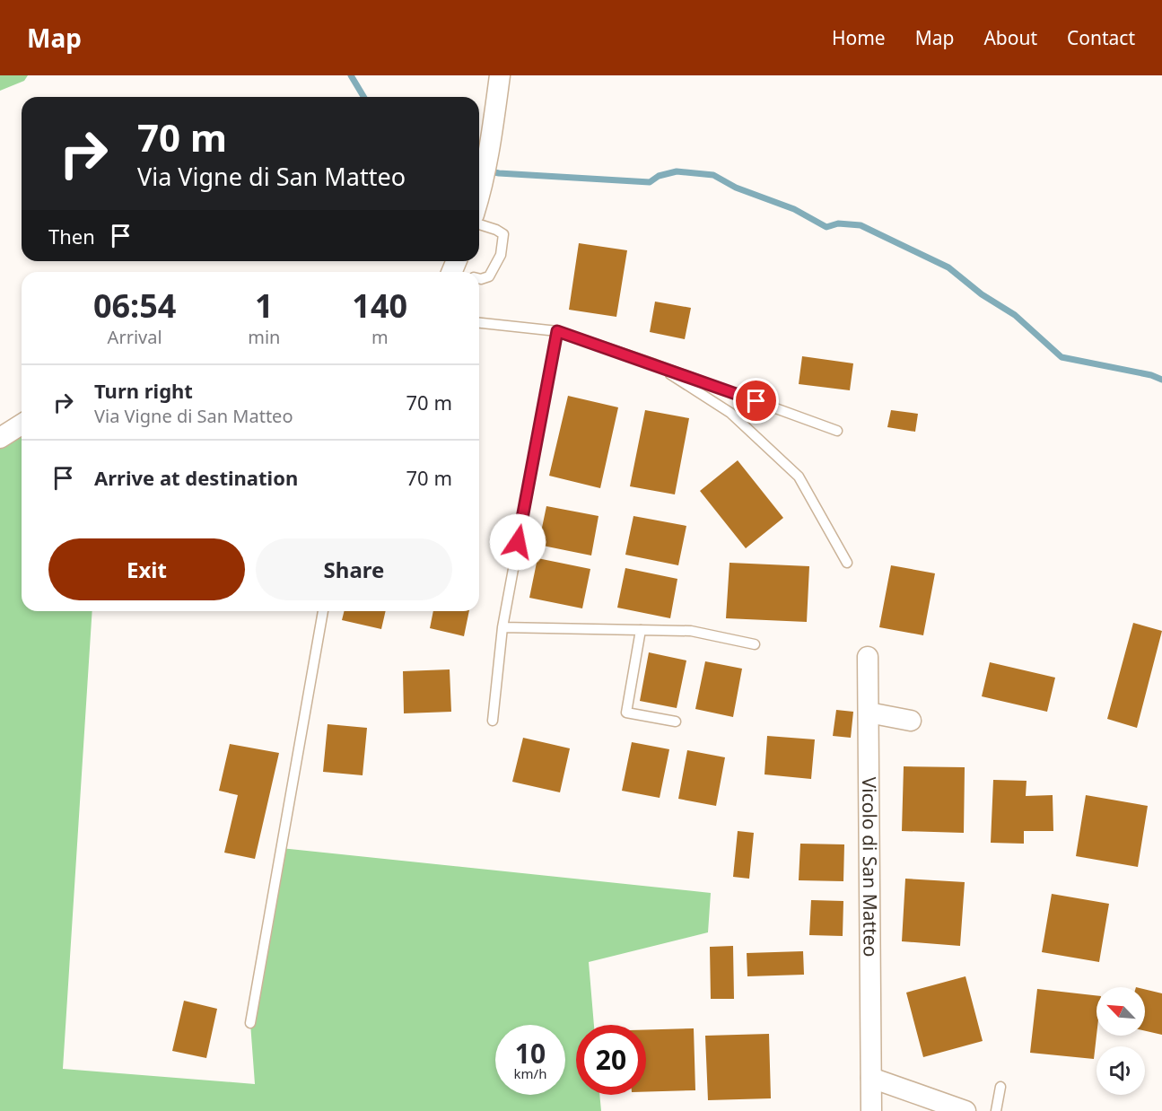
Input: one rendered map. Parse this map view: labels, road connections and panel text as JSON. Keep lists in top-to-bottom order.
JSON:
{
  "streets": {
    "street": ["Vicolo di San Matteo"]
  },
  "north": "top left",
  "page": {
    "header": "Map",
    "nav": [
      "Home",
      "Map",
      "About",
      "Contact"
    ],
    "turn": ["70 m", "Via Vigne di San Matteo"],
    "then": "Then",
    "eta": [
      "06:54",
      "Arrival",
      "1",
      "min",
      "140",
      "m"
    ],
    "list": [
      {
        "name": "Turn right",
        "note": "Via Vigne di San Matteo",
        "value": "70 m"
      },
      {
        "name": "Arrive at destination",
        "value": "70 m"
      }
    ],
    "buttons": ["Exit", "Share"],
    "speed": "10 km/h",
    "limit": "20"
  }
}
